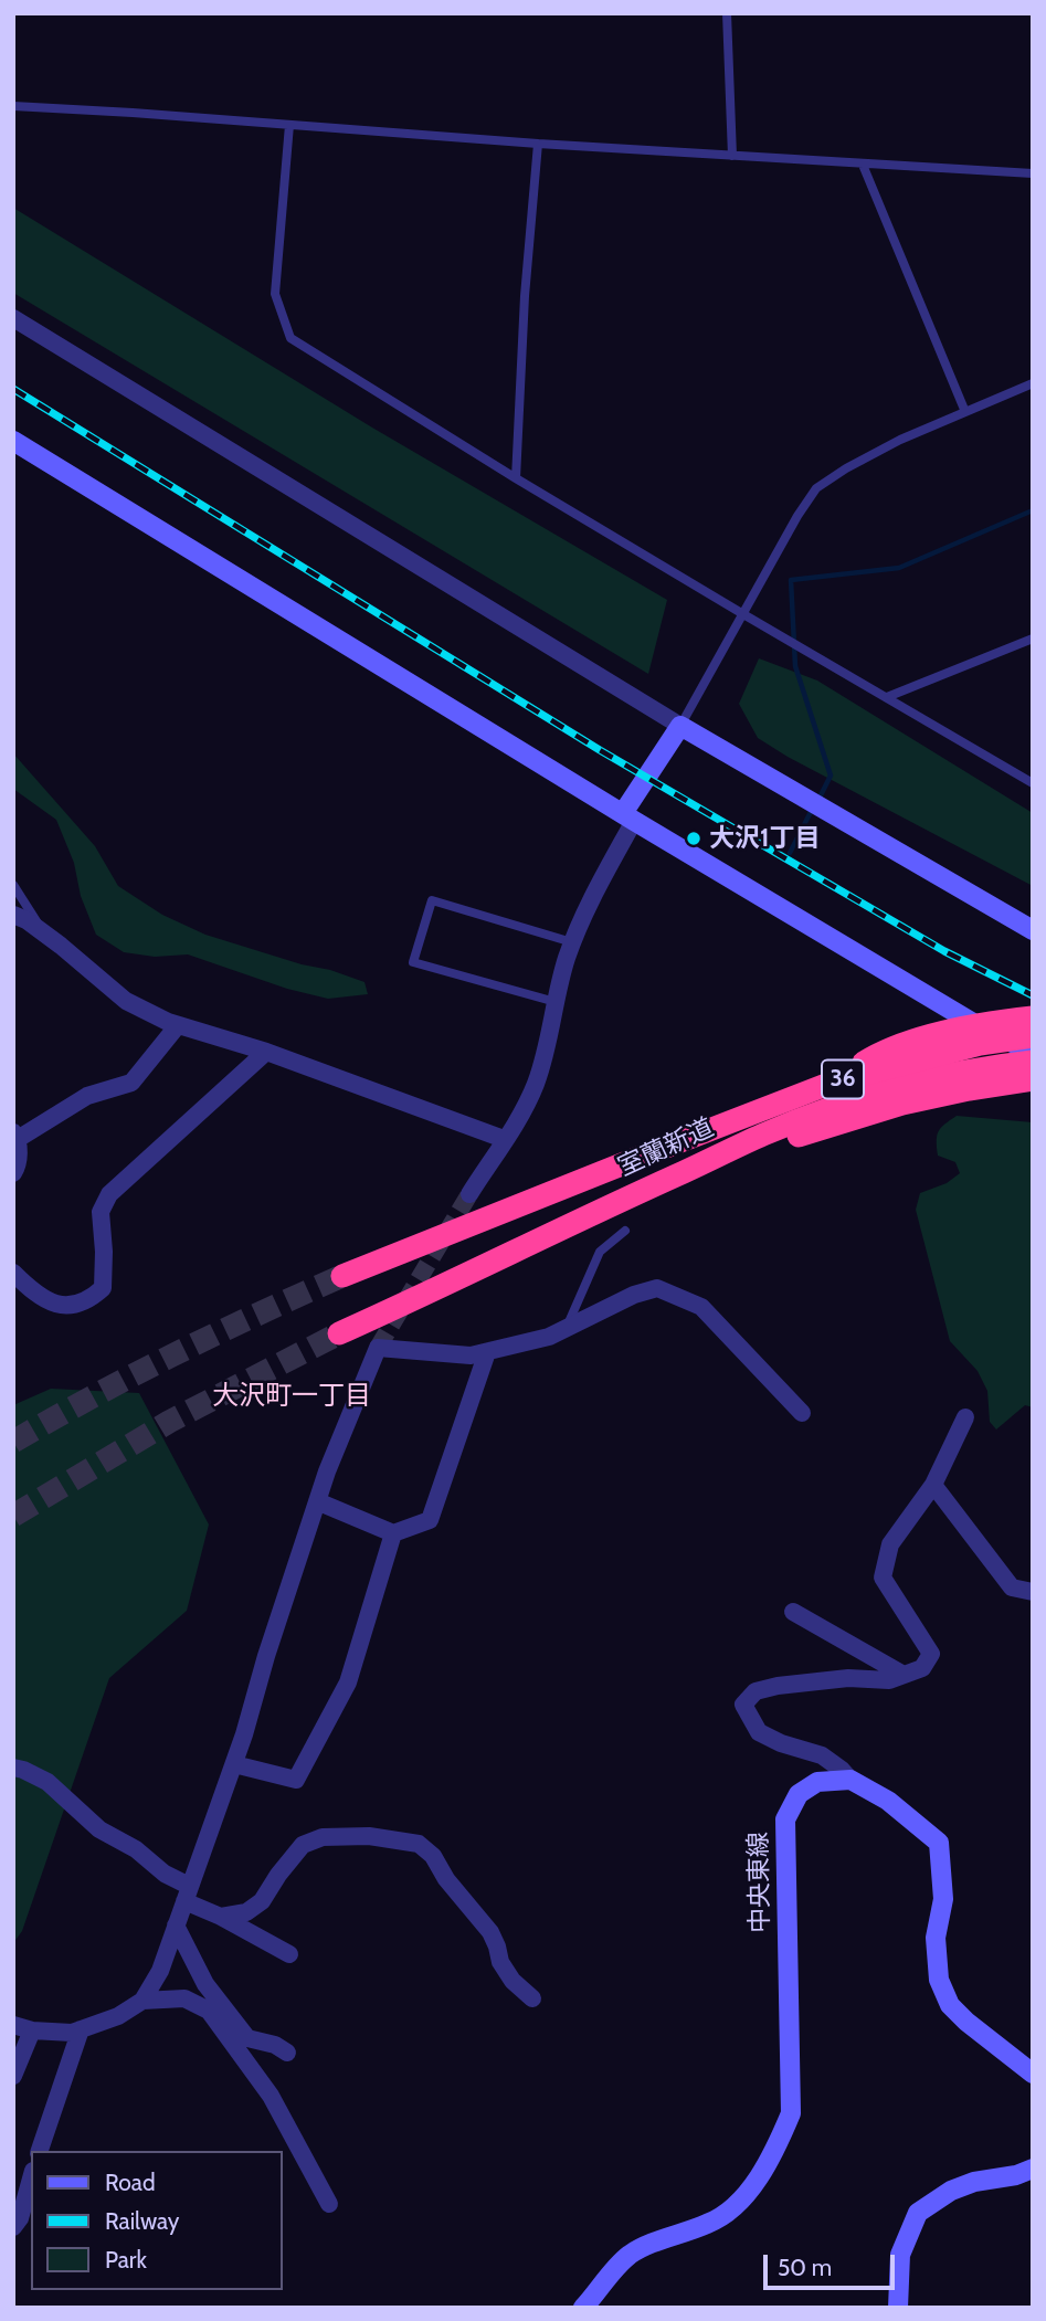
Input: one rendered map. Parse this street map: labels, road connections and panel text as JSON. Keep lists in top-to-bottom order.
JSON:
{
  "streets": {
    "highway": ["36", "室蘭新道"],
    "street": ["中央東線"]
  },
  "districts": ["大沢町一丁目"],
  "places": ["大沢1丁目"],
  "legend": ["Road", "Railway", "Park"],
  "scale_bar": "50 m"
}
